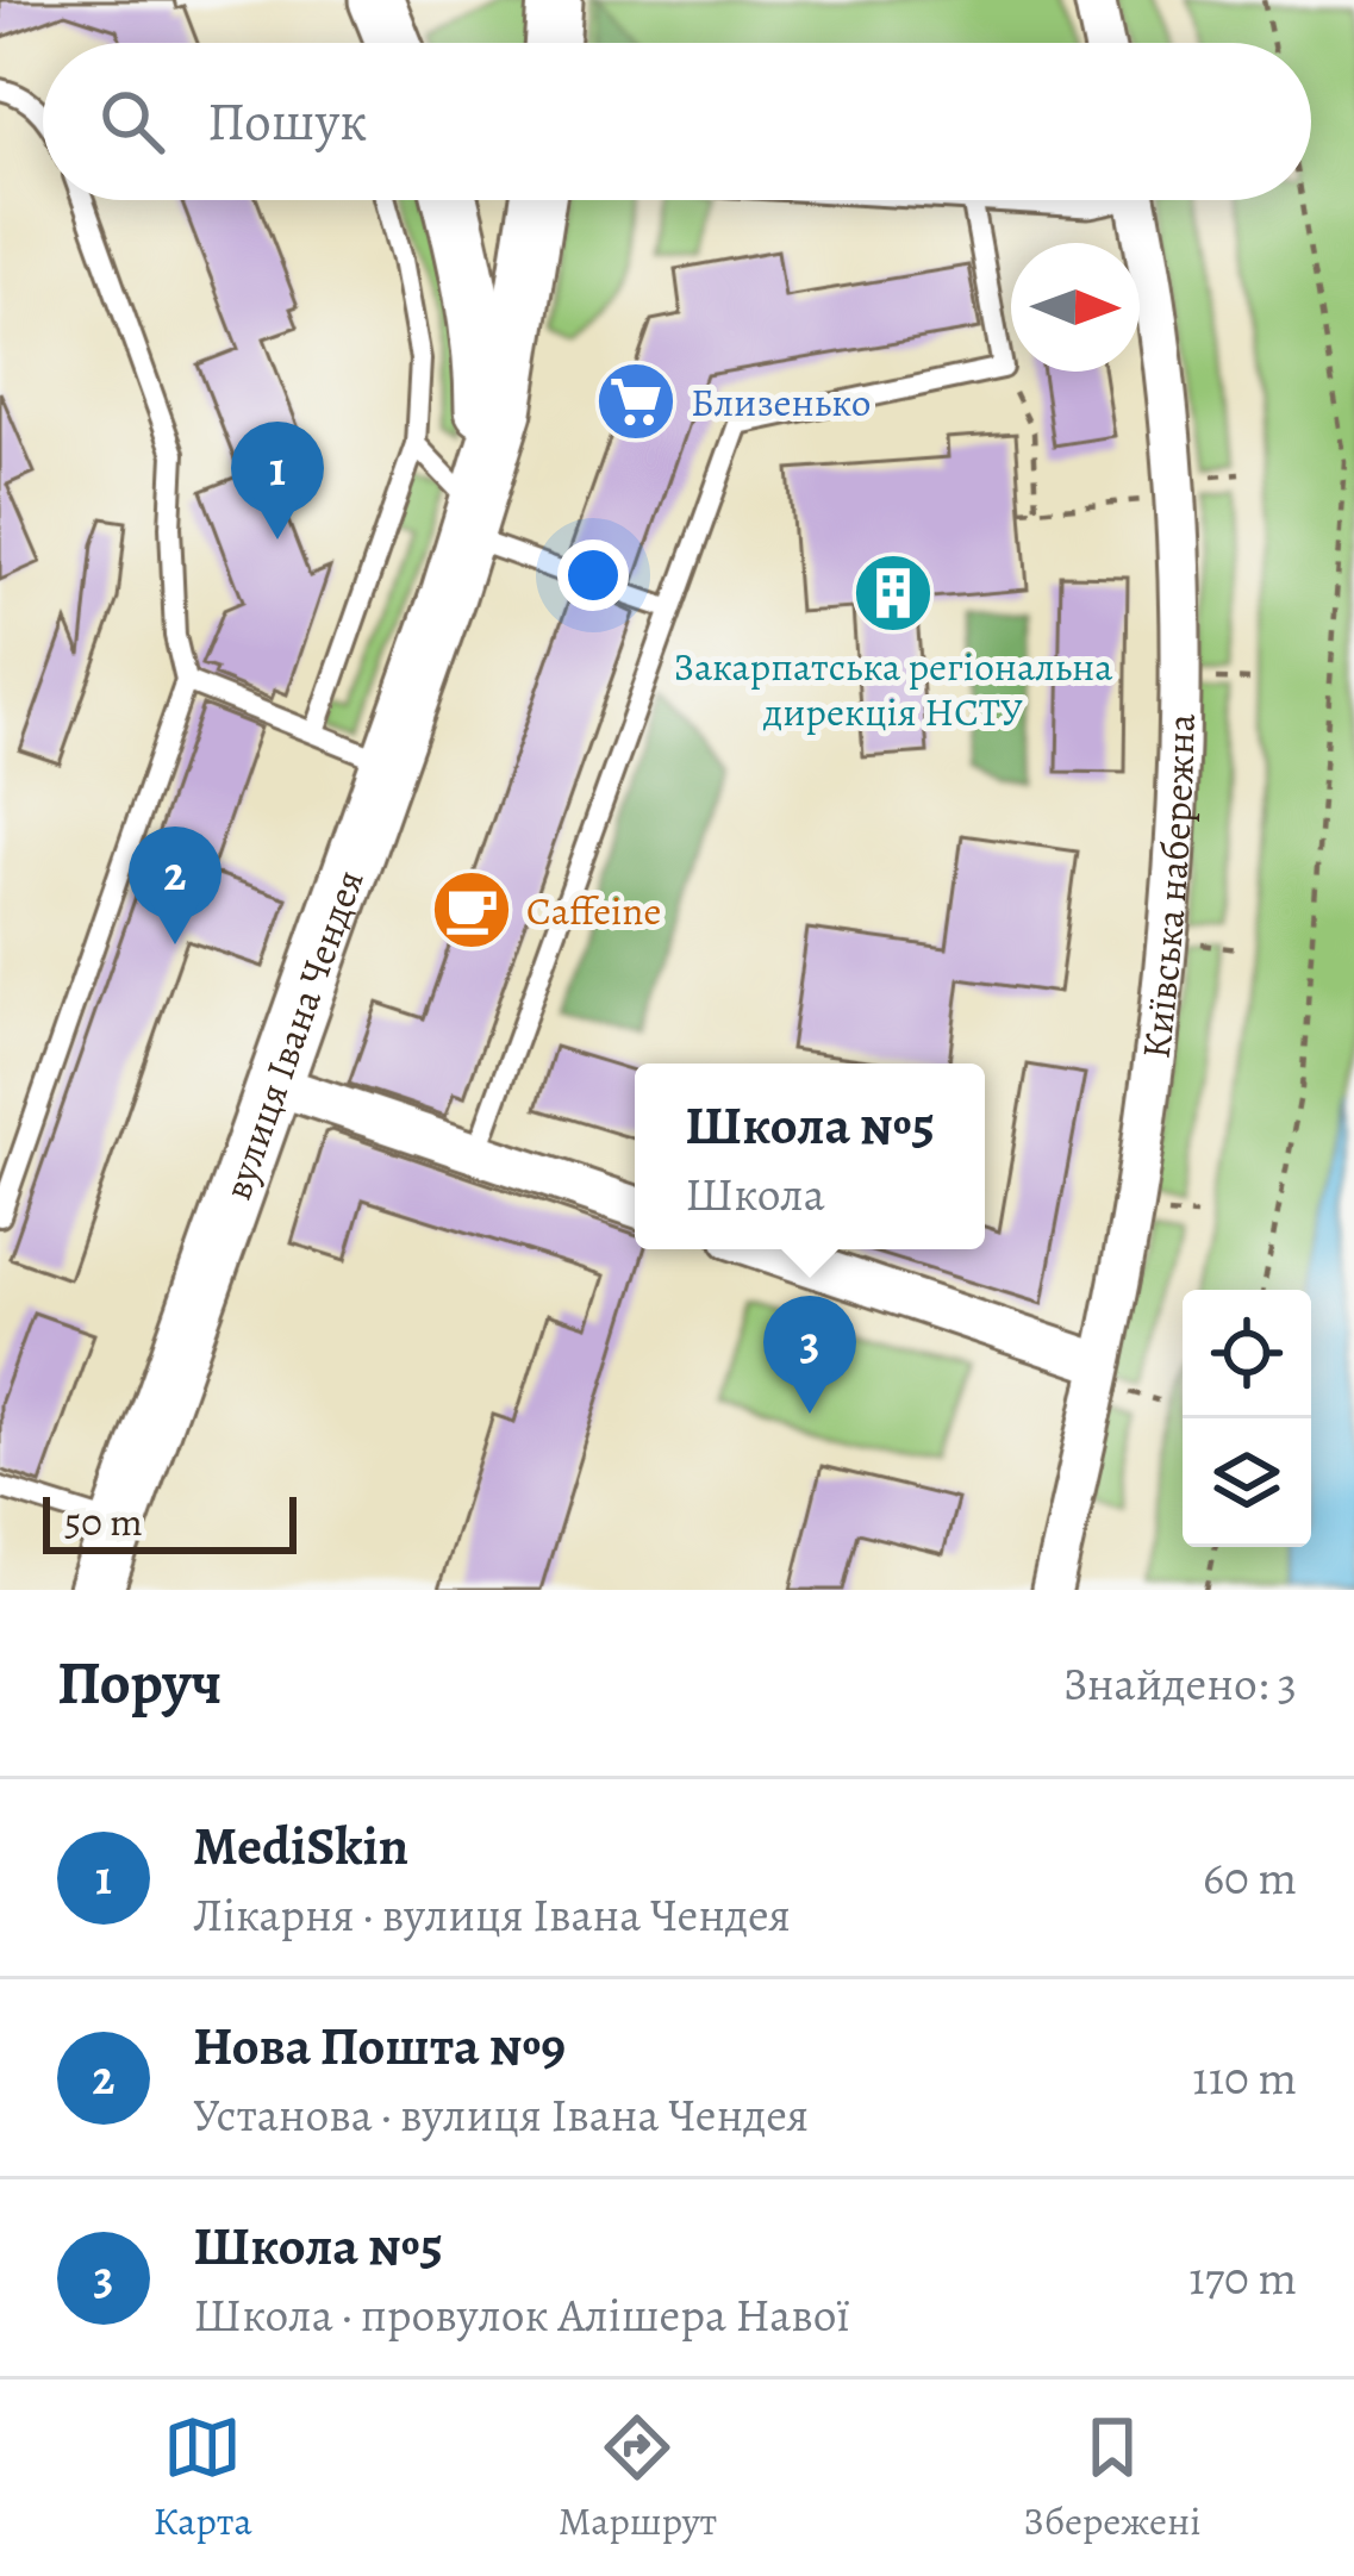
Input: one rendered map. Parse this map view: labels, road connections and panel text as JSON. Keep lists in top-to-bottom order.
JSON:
{
  "streets": {
    "main road": ["вулиця Івана Чендея"],
    "street": ["Київська набережна"]
  },
  "places": {
    "supermarket": ["Близенько"],
    "building": ["Закарпатська регіональна дирекція НСТУ"],
    "cafe": ["Caffeine"]
  },
  "scale_bar": "50 m",
  "north": "right",
  "page": {
    "search": "Пошук",
    "pins": ["1", "2", "3"],
    "popup": ["Школа №5", "Школа"],
    "scale": "50 m",
    "heading": ["Поруч", "Знайдено: 3"],
    "list": [
      {
        "mark": "1",
        "name": "MediSkin",
        "note": "Лікарня · вулиця Івана Чендея",
        "value": "60 m"
      },
      {
        "mark": "2",
        "name": "Нова Пошта №9",
        "note": "Установа · вулиця Івана Чендея",
        "value": "110 m"
      },
      {
        "mark": "3",
        "name": "Школа №5",
        "note": "Школа · провулок Алішера Навої",
        "value": "170 m"
      }
    ],
    "nav": ["Карта", "Маршрут", "Збережені"]
  }
}
